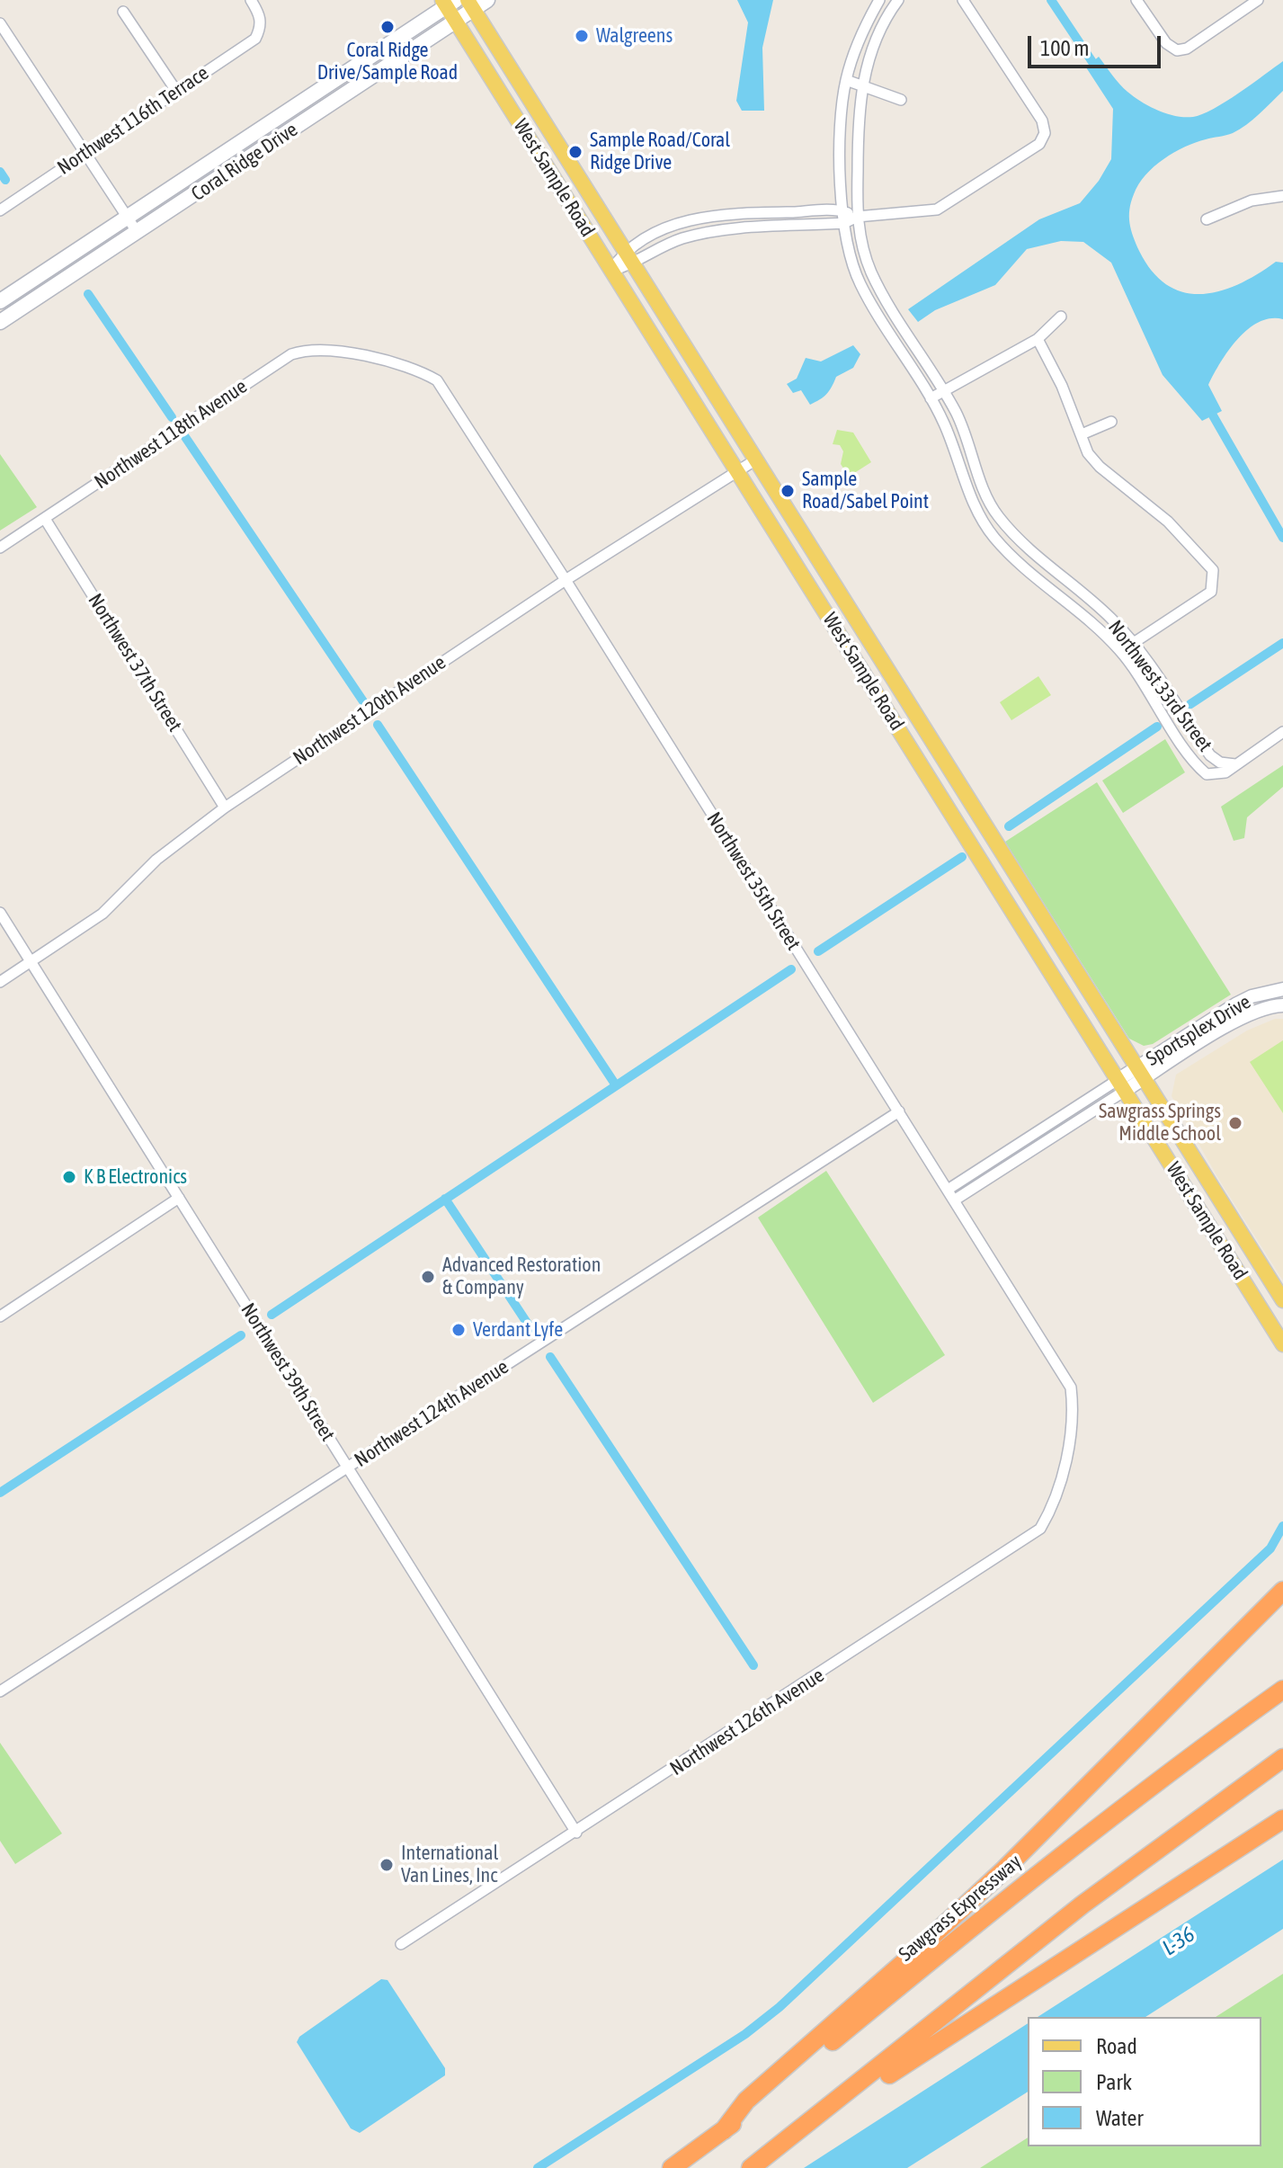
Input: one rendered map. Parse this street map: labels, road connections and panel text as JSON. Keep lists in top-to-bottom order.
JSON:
{
  "streets": {
    "highway": ["Sawgrass Expressway"],
    "main road": ["Coral Ridge Drive", "West Sample Road"],
    "street": [
      "Northwest 116th Terrace",
      "Northwest 118th Avenue",
      "Northwest 37th Street",
      "Northwest 33rd Street",
      "Northwest 120th Avenue",
      "Northwest 35th Street",
      "Sportsplex Drive",
      "Northwest 39th Street",
      "Northwest 124th Avenue",
      "Northwest 126th Avenue"
    ]
  },
  "crossings": [
    ["Coral Ridge Drive", "West Sample Road"],
    ["West Sample Road", "Northwest 120th Avenue"],
    ["West Sample Road", "Sportsplex Drive"],
    ["Northwest 118th Avenue", "Northwest 37th Street"],
    ["Northwest 118th Avenue", "Northwest 35th Street"],
    ["Northwest 37th Street", "Northwest 120th Avenue"],
    ["Northwest 120th Avenue", "Northwest 35th Street"],
    ["Northwest 120th Avenue", "Northwest 39th Street"],
    ["Northwest 35th Street", "Northwest 124th Avenue"],
    ["Northwest 35th Street", "Northwest 126th Avenue"],
    ["Northwest 39th Street", "Northwest 124th Avenue"],
    ["Northwest 39th Street", "Northwest 126th Avenue"]
  ],
  "water": ["L-36"],
  "places": [
    "Coral Ridge Drive/Sample Road",
    "Walgreens",
    "Sample Road/Coral Ridge Drive",
    "Sample Road/Sabel Point",
    "Sawgrass Springs Middle School",
    "K B Electronics",
    "Advanced Restoration & Company",
    "Verdant Lyfe",
    "International Van Lines, Inc"
  ],
  "legend": ["Road", "Park", "Water"],
  "scale_bar": "100 m"
}
